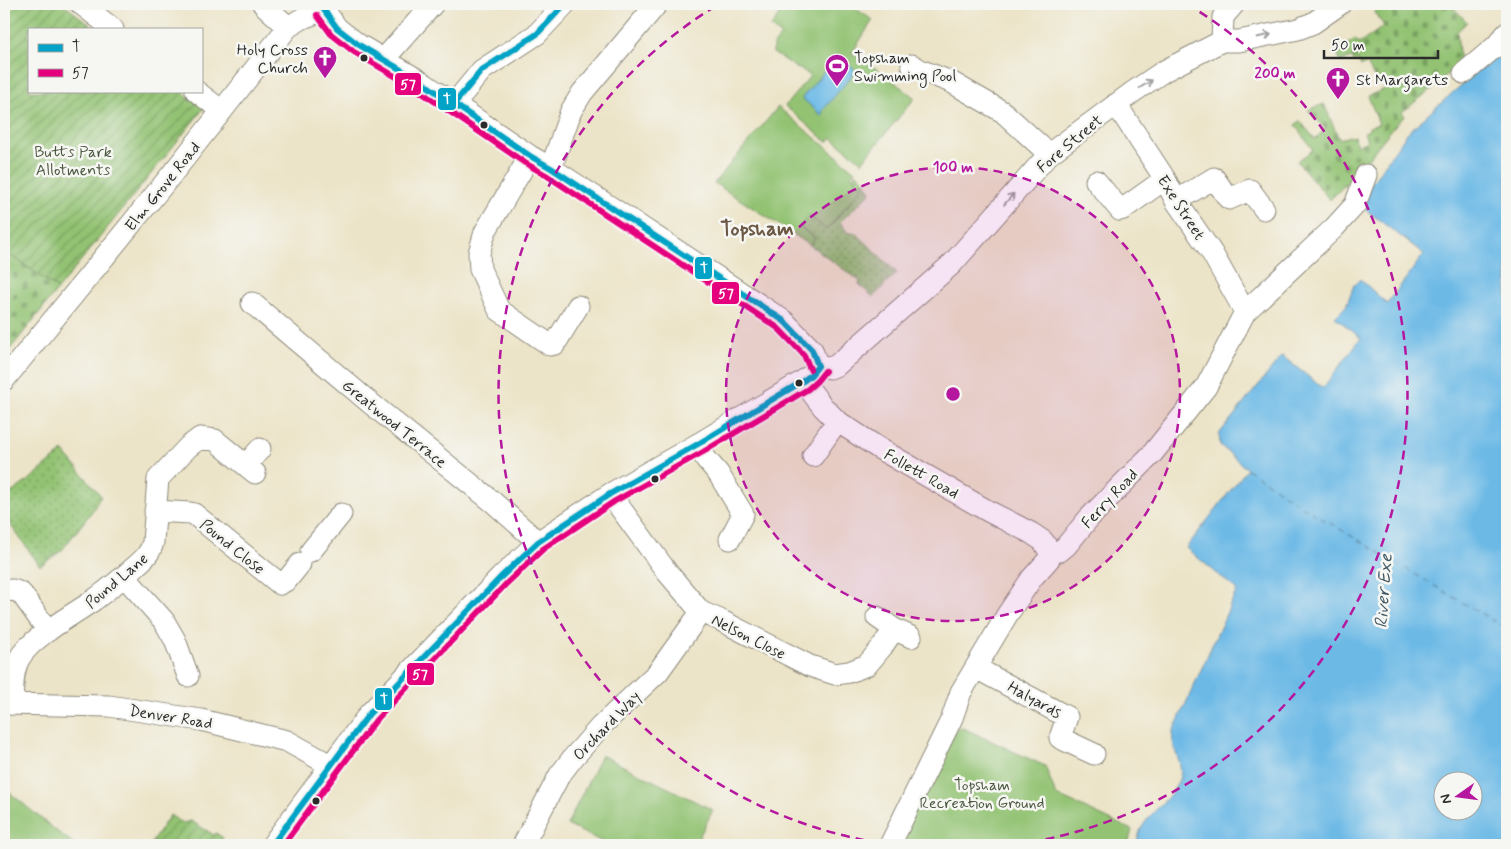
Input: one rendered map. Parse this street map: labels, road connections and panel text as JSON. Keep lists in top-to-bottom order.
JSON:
{
  "streets": {
    "street": [
      "Fore Street",
      "Elm Grove Road",
      "Exe Street",
      "Greatwood Terrace",
      "Follett Road",
      "Ferry Road",
      "Pound Close",
      "Pound Lane",
      "Nelson Close",
      "Halyards",
      "Denver Road",
      "Orchard Way"
    ]
  },
  "crossings": [
    ["Fore Street", "Exe Street"],
    ["Exe Street", "Ferry Road"],
    ["Follett Road", "Ferry Road"],
    ["Ferry Road", "Halyards"],
    ["Pound Close", "Pound Lane"],
    ["Pound Lane", "Denver Road"],
    ["Nelson Close", "Orchard Way"]
  ],
  "one_way": ["Fore Street"],
  "districts": ["Topsham"],
  "water": ["River Exe"],
  "parks": ["Butts Park Allotments", "Topsham Recreation Ground"],
  "places": {
    "church": ["Holy Cross Church", "St Margarets"],
    "sports": ["Topsham Swimming Pool"]
  },
  "lines": ["transit line T", "transit line 57"],
  "legend": ["T", "57"],
  "scale_bar": "50 m",
  "north": "left",
  "rings": ["200 m", "100 m"]
}
